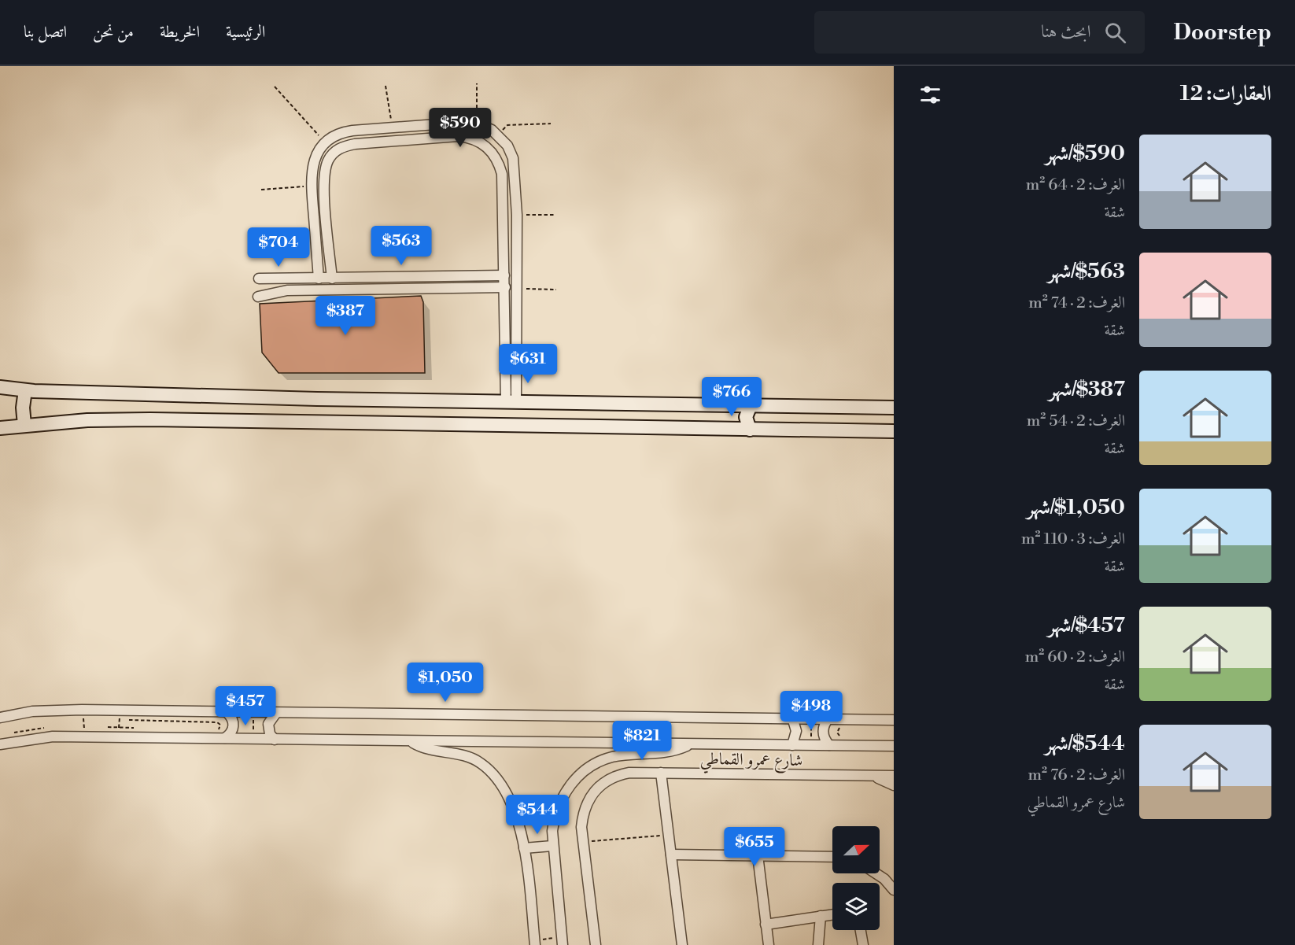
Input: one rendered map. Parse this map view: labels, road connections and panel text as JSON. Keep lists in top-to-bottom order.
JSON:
{
  "streets": {
    "street": ["شارع عمرو القماطي"]
  },
  "north": "right",
  "page": {
    "header": "Doorstep",
    "search": "ابحث هنا",
    "nav": [
      "الرئيسية",
      "الخريطة",
      "من نحن",
      "اتصل بنا"
    ],
    "heading": "العقارات: 12",
    "price": [
      "$590",
      "$563",
      "$704",
      "$387",
      "$631",
      "$766",
      "$1,050",
      "$457",
      "$498",
      "$821",
      "$544",
      "$655"
    ],
    "list": [
      {
        "name": "$590/شهر",
        "note": "الغرف: 2 · 64 m² · شقة"
      },
      {
        "name": "$563/شهر",
        "note": "الغرف: 2 · 74 m² · شقة"
      },
      {
        "name": "$387/شهر",
        "note": "الغرف: 2 · 54 m² · شقة"
      },
      {
        "name": "$1,050/شهر",
        "note": "الغرف: 3 · 110 m² · شقة"
      },
      {
        "name": "$457/شهر",
        "note": "الغرف: 2 · 60 m² · شقة"
      },
      {
        "name": "$544/شهر",
        "note": "الغرف: 2 · 76 m² · شارع عمرو القماطي"
      }
    ]
  }
}
